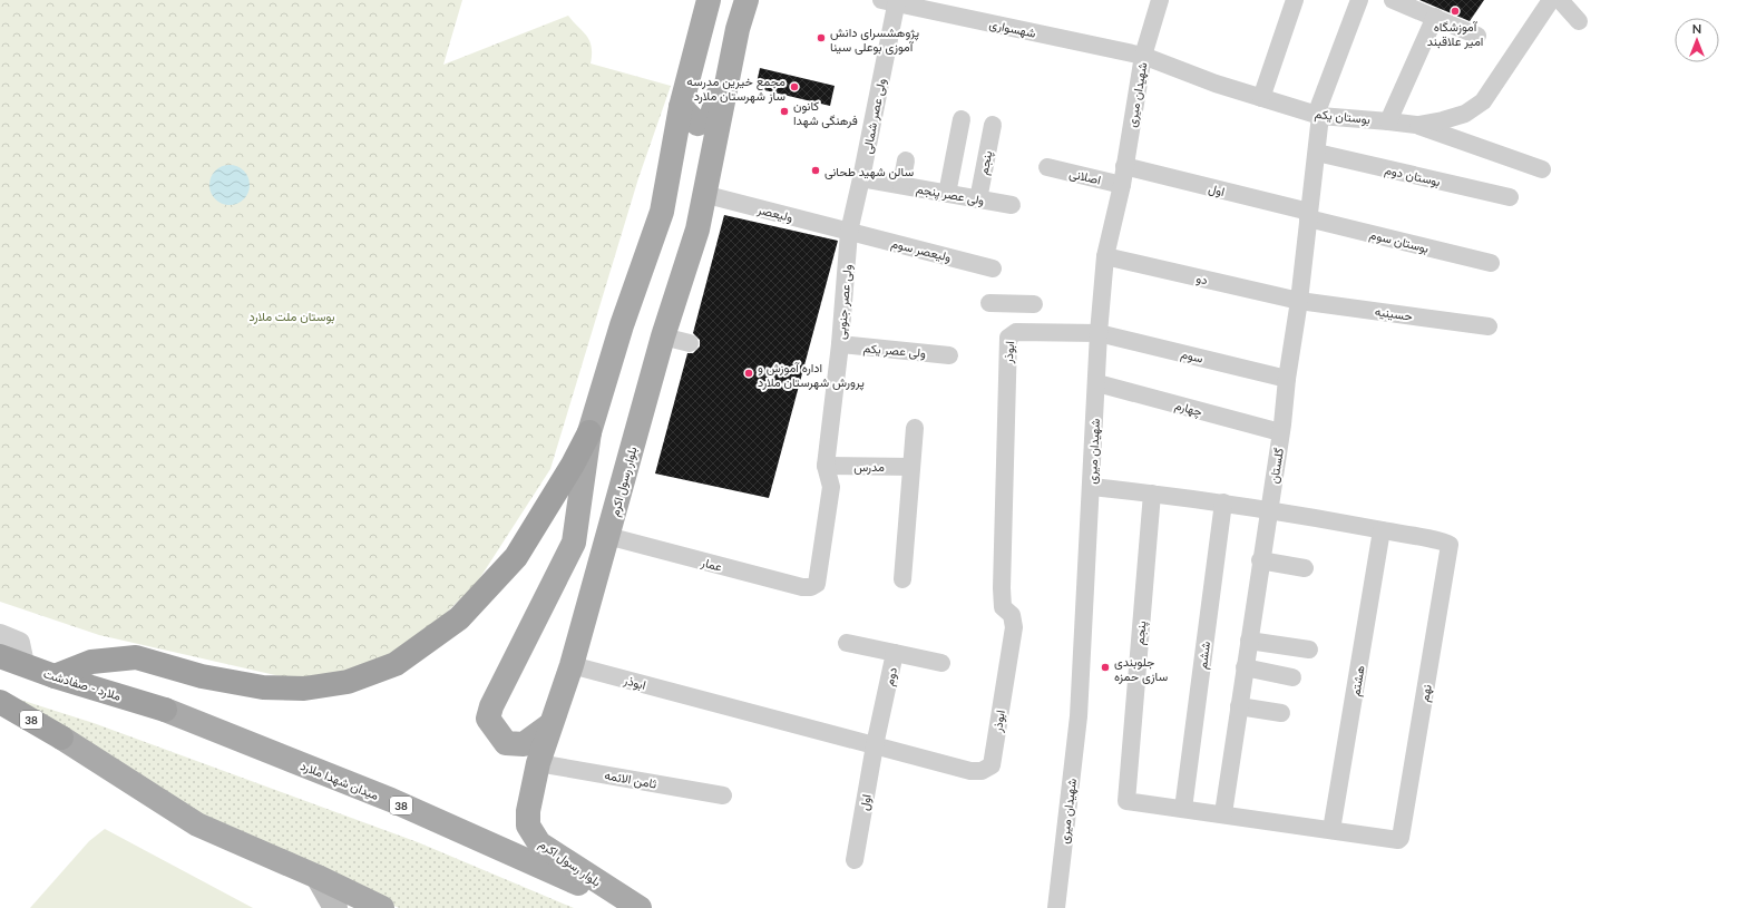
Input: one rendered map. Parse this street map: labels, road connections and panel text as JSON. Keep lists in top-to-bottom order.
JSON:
{
  "streets": {
    "highway": ["ملارد - صفادشت", "38"],
    "main road": ["بلوار رسول اکرم", "میدان شهدا ملارد"],
    "street": [
      "شهسواری",
      "شهیدان میری",
      "ولی عصر شمالی",
      "بوستان یکم",
      "پنجم",
      "بوستان دوم",
      "اصلانی",
      "اول",
      "ولی عصر پنجم",
      "ولیعصر",
      "بوستان سوم",
      "ولیعصر سوم",
      "دو",
      "ولی عصر جنوبی",
      "حسینیه",
      "ولی عصر یکم",
      "ابوذر",
      "سوم",
      "چهارم",
      "مدرس",
      "گلستان",
      "عمار",
      "ششم",
      "دوم",
      "هشتم",
      "نهم",
      "ثامن الائمه"
    ]
  },
  "crossings": [
    ["شهسواری", "شهیدان میری"],
    ["شهسواری", "ولی عصر شمالی"],
    ["شهسواری", "بوستان یکم"],
    ["شهیدان میری", "بوستان یکم"],
    ["شهیدان میری", "اصلانی"],
    ["شهیدان میری", "اول"],
    ["شهیدان میری", "دو"],
    ["شهیدان میری", "ابوذر"],
    ["شهیدان میری", "سوم"],
    ["شهیدان میری", "چهارم"],
    ["ولی عصر شمالی", "ولی عصر پنجم"],
    ["ولی عصر شمالی", "ولیعصر"],
    ["ولی عصر شمالی", "ولیعصر سوم"],
    ["ولی عصر شمالی", "ولی عصر جنوبی"],
    ["بوستان یکم", "گلستان"],
    ["پنجم", "ولی عصر پنجم"],
    ["پنجم", "ششم"],
    ["بوستان دوم", "گلستان"],
    ["اول", "بوستان سوم"],
    ["اول", "ابوذر"],
    ["اول", "گلستان"],
    ["اول", "دوم"],
    ["ولیعصر", "ولیعصر سوم"],
    ["ولیعصر", "ولی عصر جنوبی"],
    ["ولیعصر", "بلوار رسول اکرم"],
    ["بوستان سوم", "گلستان"],
    ["ولیعصر سوم", "ولی عصر جنوبی"],
    ["دو", "حسینیه"],
    ["دو", "گلستان"],
    ["ولی عصر جنوبی", "ولی عصر یکم"],
    ["ولی عصر جنوبی", "مدرس"],
    ["ولی عصر جنوبی", "عمار"],
    ["حسینیه", "گلستان"],
    ["ابوذر", "سوم"],
    ["ابوذر", "بلوار رسول اکرم"],
    ["ابوذر", "دوم"],
    ["سوم", "گلستان"],
    ["چهارم", "گلستان"],
    ["بلوار رسول اکرم", "عمار"],
    ["بلوار رسول اکرم", "ثامن الائمه"],
    ["هشتم", "نهم"],
    ["ملارد - صفادشت", "میدان شهدا ملارد"]
  ],
  "parks": ["بوستان ملت ملارد"],
  "places": [
    "آموزشگاه امیر علاقبند",
    "پژوهشسرای دانش آموزی بوعلی سینا",
    "مجمع خیرین مدرسه ساز شهرستان ملارد",
    "کانون فرهنگی شهدا",
    "سالن شهید طحانی",
    "اداره آموزش و پرورش شهرستان ملارد",
    "جلوبندی سازی حمزه"
  ],
  "north": "top"
}
